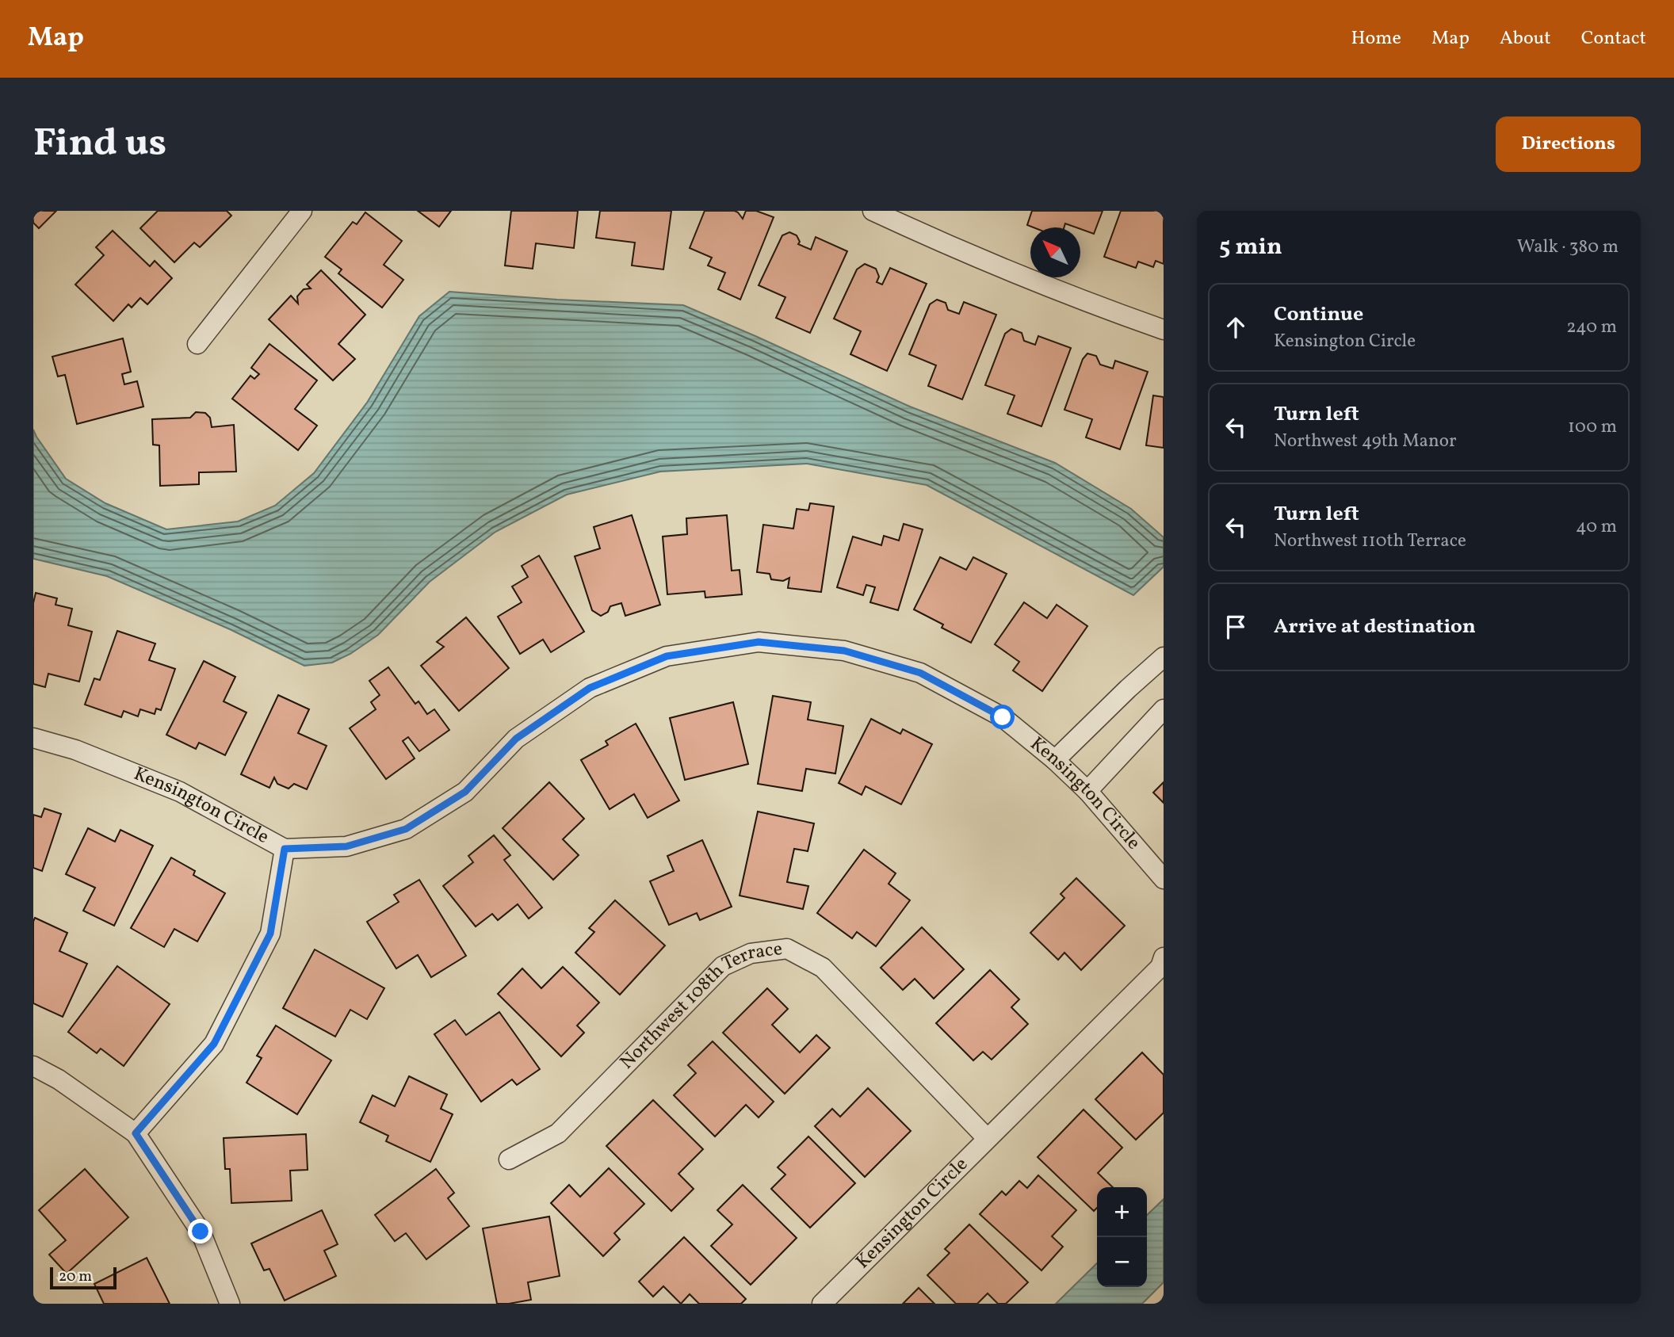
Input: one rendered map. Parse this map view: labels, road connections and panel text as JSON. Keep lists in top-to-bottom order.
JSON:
{
  "streets": {
    "street": ["Kensington Circle", "Northwest 108th Terrace"]
  },
  "crossings": [
    ["Kensington Circle", "Northwest 108th Terrace"]
  ],
  "scale_bar": "20 m",
  "north": "top left",
  "page": {
    "header": "Map",
    "nav": [
      "Home",
      "Map",
      "About",
      "Contact"
    ],
    "buttons": "Directions",
    "title": "Find us",
    "heading": ["5 min", "Walk · 380 m"],
    "list": [
      ["Continue", "Kensington Circle", "240 m"],
      ["Turn left", "Northwest 49th Manor", "100 m"],
      ["Turn left", "Northwest 110th Terrace", "40 m"],
      "Arrive at destination"
    ],
    "map_buttons": ["+", "−"],
    "scale": "20 m"
  }
}
